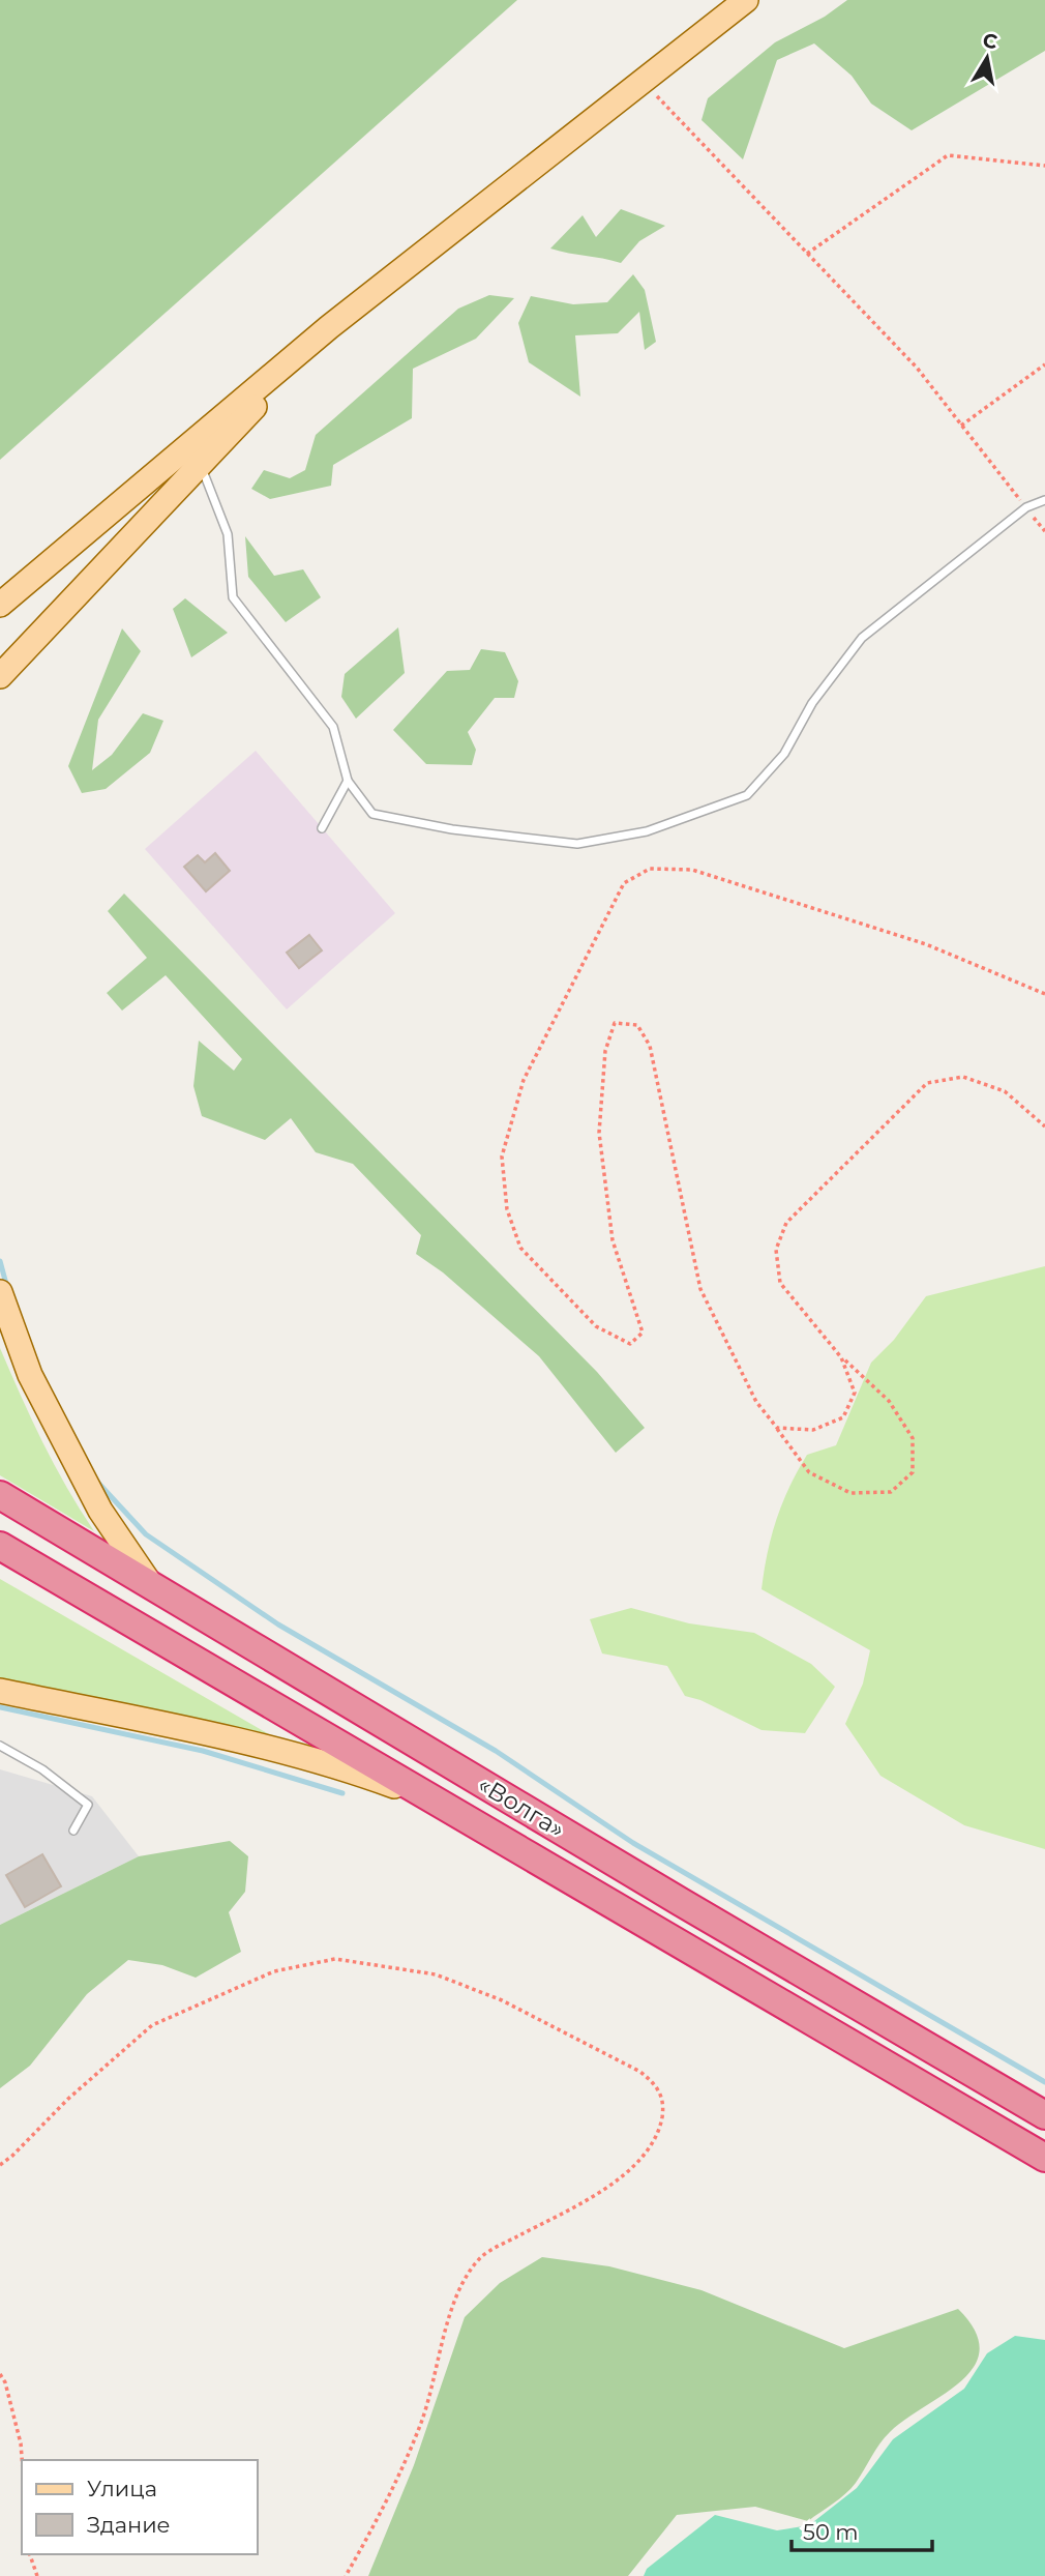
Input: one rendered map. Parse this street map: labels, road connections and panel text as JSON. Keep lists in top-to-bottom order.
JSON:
{
  "streets": {
    "highway": ["«Волга»"]
  },
  "legend": ["Улица", "Здание"],
  "scale_bar": "50 m",
  "north": "top"
}
